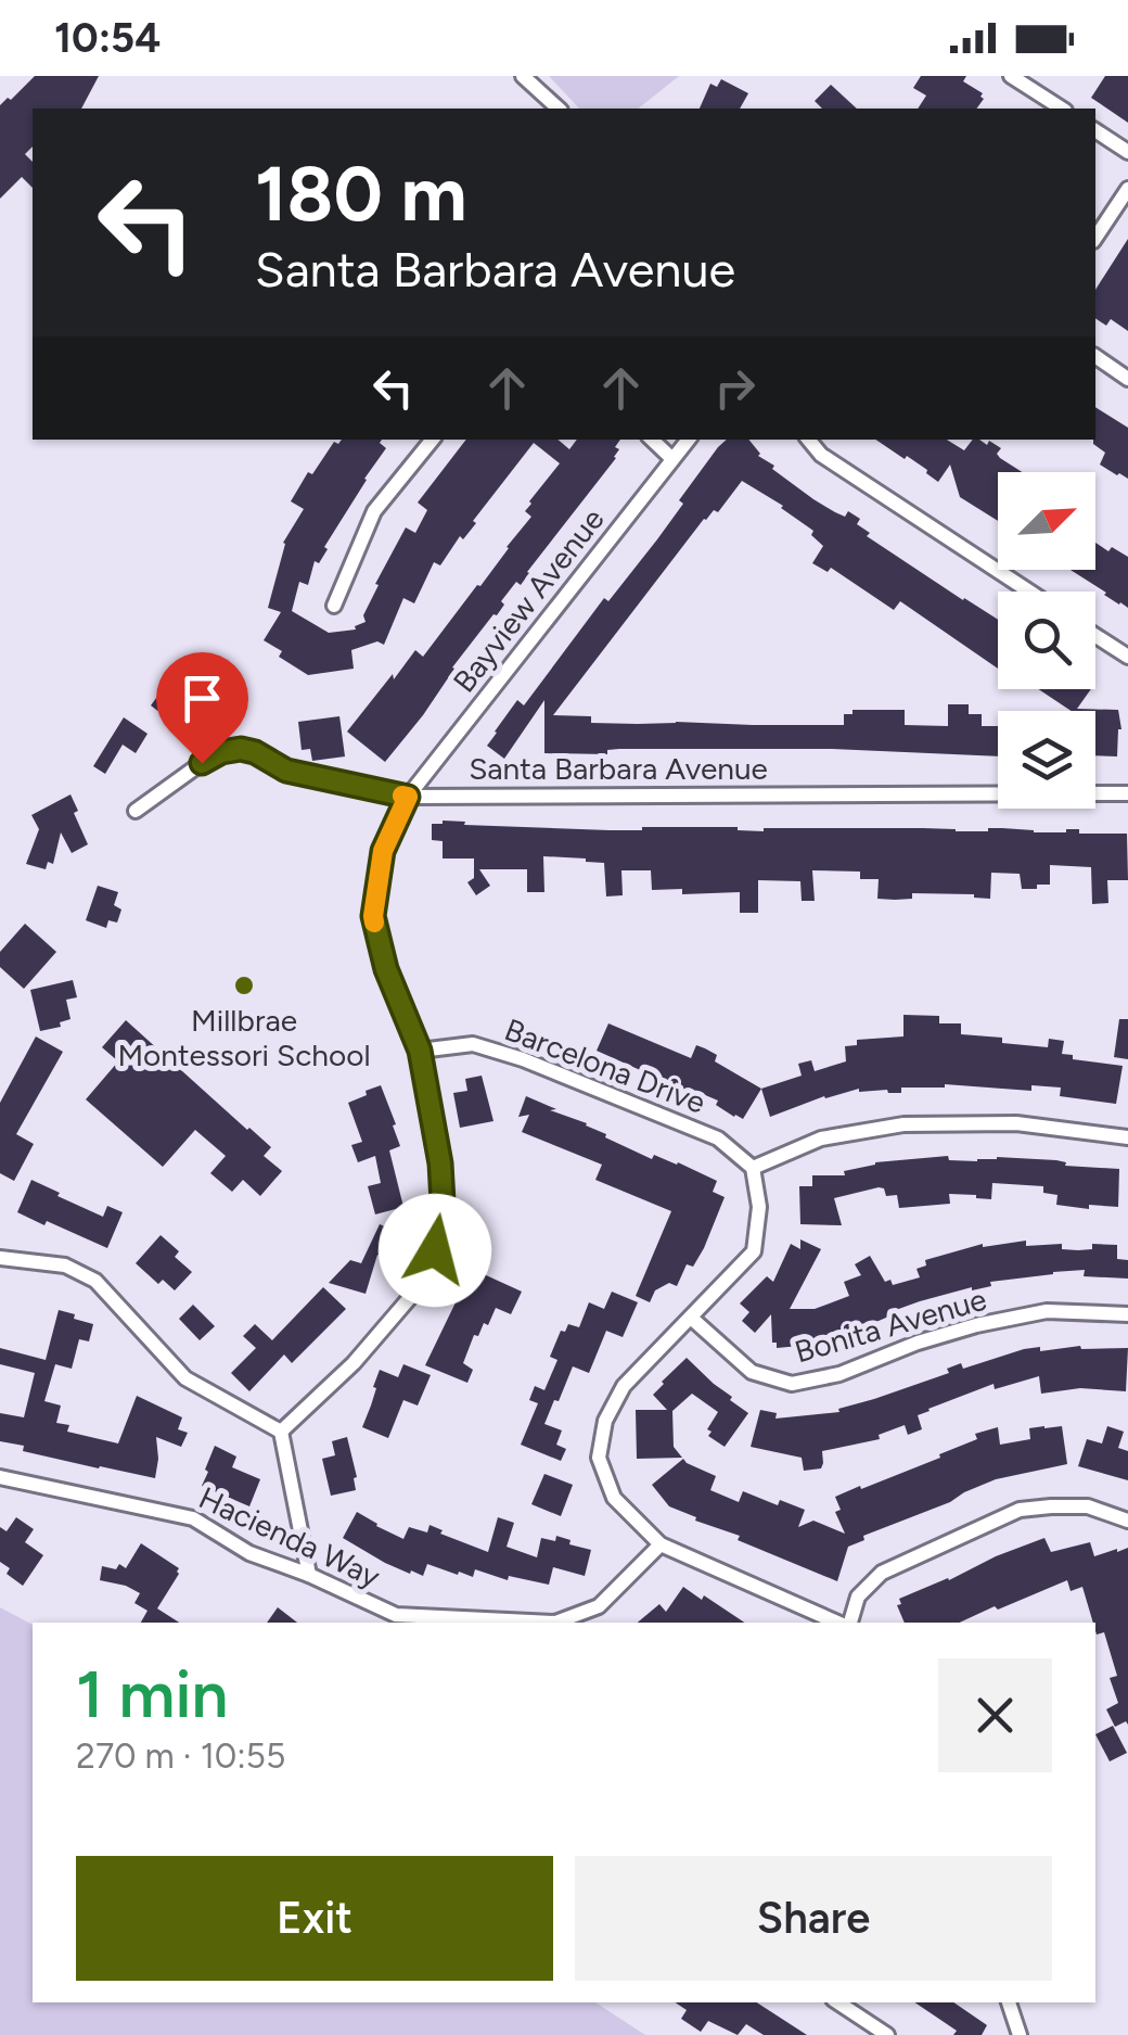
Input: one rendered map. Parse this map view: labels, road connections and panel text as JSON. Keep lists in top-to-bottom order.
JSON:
{
  "streets": {
    "street": [
      "Bayview Avenue",
      "Santa Barbara Avenue",
      "Barcelona Drive",
      "Bonita Avenue",
      "Hacienda Way"
    ]
  },
  "crossings": [
    ["Bayview Avenue", "Santa Barbara Avenue"],
    ["Bayview Avenue", "Barcelona Drive"]
  ],
  "places": ["Millbrae Montessori School"],
  "north": "top right",
  "page": {
    "status": "10:54",
    "turn": ["180 m", "Santa Barbara Avenue"],
    "heading": ["1 min", "270 m · 10:55"],
    "buttons": ["Exit", "Share"]
  }
}
